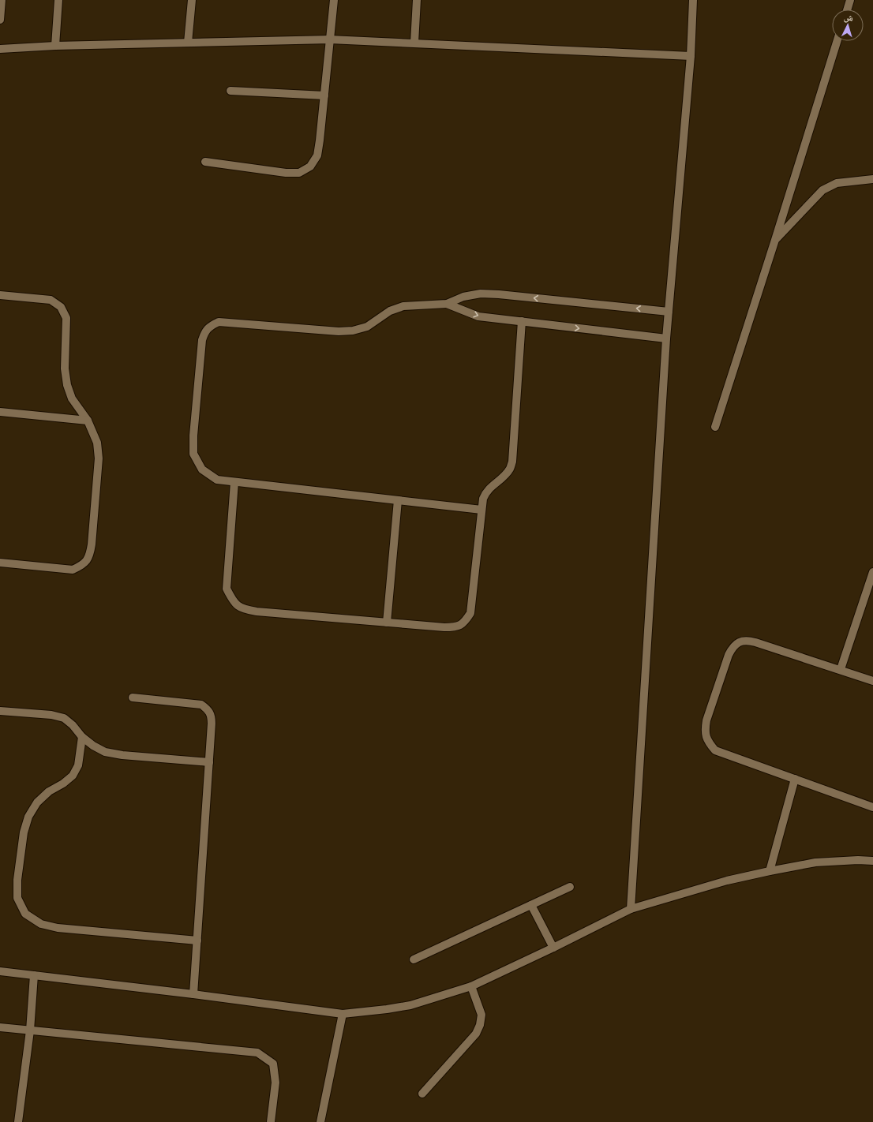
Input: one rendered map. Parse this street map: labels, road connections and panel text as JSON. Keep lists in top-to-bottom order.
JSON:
{
  "north": "top"
}
